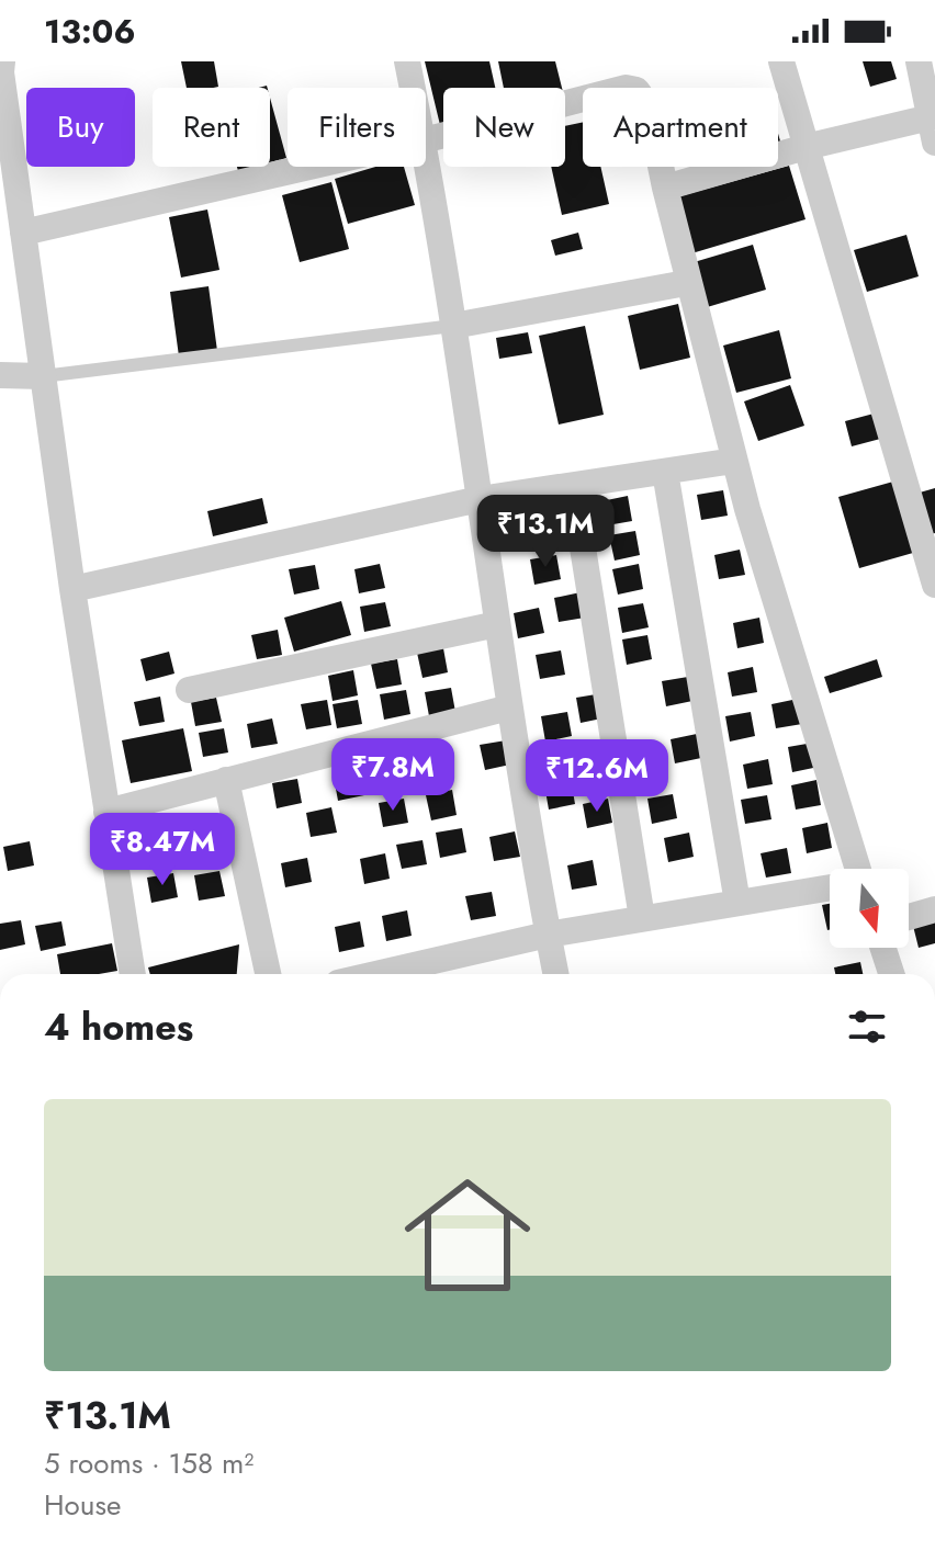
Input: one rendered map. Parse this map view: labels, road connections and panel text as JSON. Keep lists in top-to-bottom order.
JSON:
{
  "north": "bottom",
  "page": {
    "status": "13:06",
    "chip": [
      "Buy",
      "Rent",
      "Filters",
      "New",
      "Apartment"
    ],
    "price": [
      "₹13.1M",
      "₹7.8M",
      "₹12.6M",
      "₹8.47M"
    ],
    "heading": "4 homes",
    "list": [
      {
        "name": "₹13.1M",
        "note": "5 rooms · 158 m² · House"
      }
    ]
  }
}
